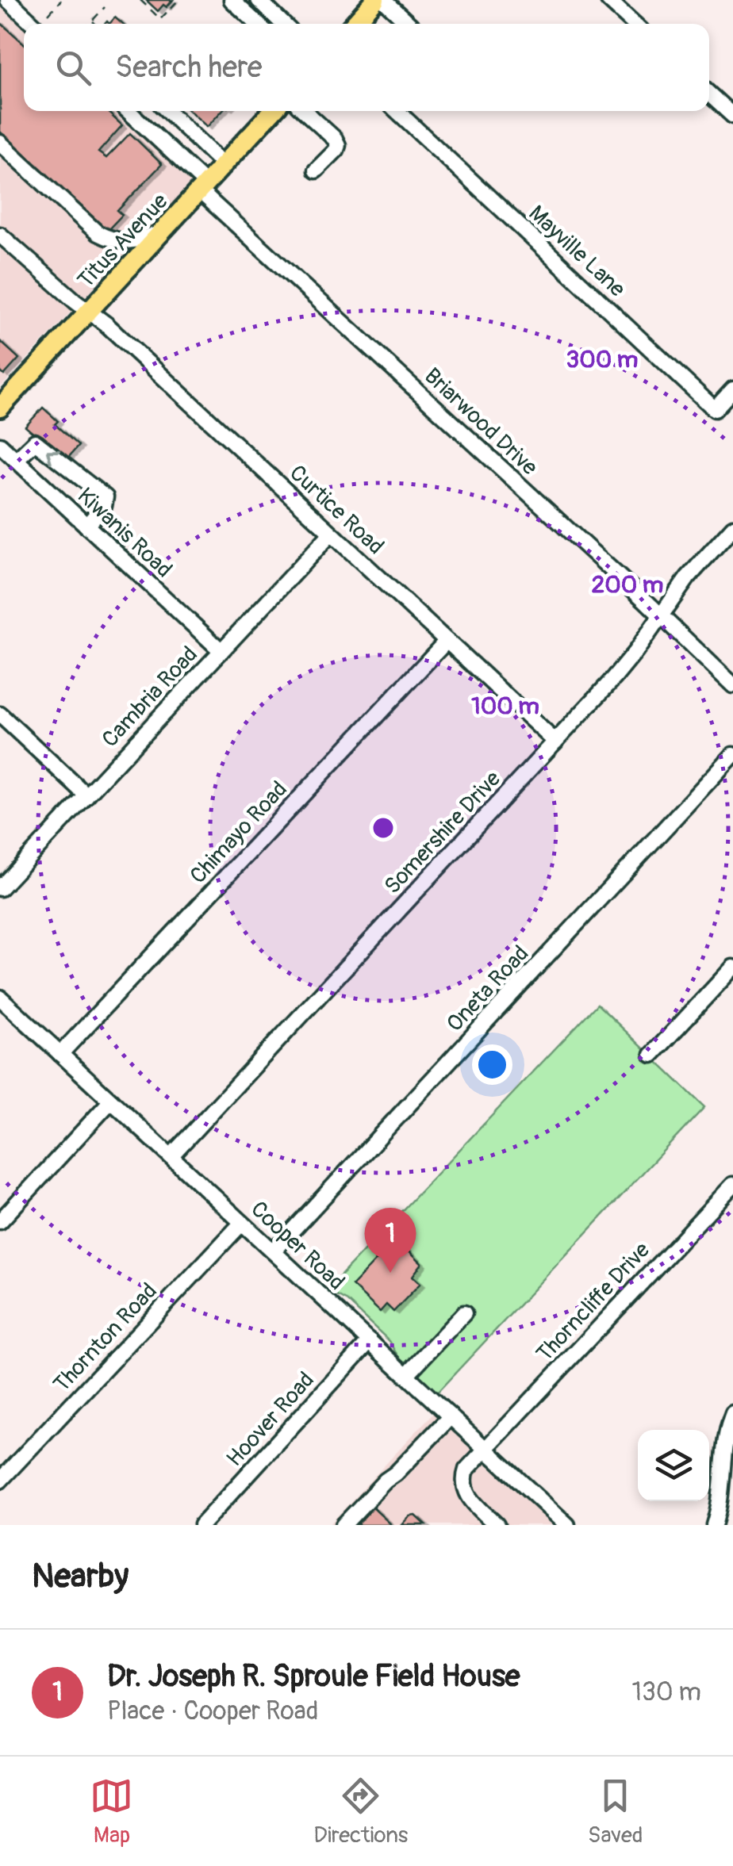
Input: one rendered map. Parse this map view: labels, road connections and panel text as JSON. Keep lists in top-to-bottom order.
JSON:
{
  "streets": {
    "main road": ["Titus Avenue"],
    "street": [
      "Mayville Lane",
      "Briarwood Drive",
      "Curtice Road",
      "Kiwanis Road",
      "Cambria Road",
      "Chimayo Road",
      "Somershire Drive",
      "Oneta Road",
      "Cooper Road",
      "Thorncliffe Drive",
      "Thornton Road",
      "Hoover Road"
    ]
  },
  "crossings": [
    ["Titus Avenue", "Briarwood Drive"],
    ["Titus Avenue", "Curtice Road"],
    ["Briarwood Drive", "Somershire Drive"],
    ["Curtice Road", "Cambria Road"],
    ["Curtice Road", "Chimayo Road"],
    ["Curtice Road", "Somershire Drive"],
    ["Kiwanis Road", "Cambria Road"],
    ["Chimayo Road", "Cooper Road"],
    ["Somershire Drive", "Cooper Road"],
    ["Oneta Road", "Cooper Road"],
    ["Cooper Road", "Thorncliffe Drive"],
    ["Cooper Road", "Thornton Road"],
    ["Cooper Road", "Hoover Road"]
  ],
  "page": {
    "search": "Search here",
    "pins": "1",
    "heading": "Nearby",
    "list": [
      {
        "mark": "1",
        "name": "Dr. Joseph R. Sproule Field House",
        "note": "Place · Cooper Road",
        "value": "130 m"
      }
    ],
    "nav": ["Map", "Directions", "Saved"]
  },
  "rings": ["300 m", "200 m", "100 m"]
}
